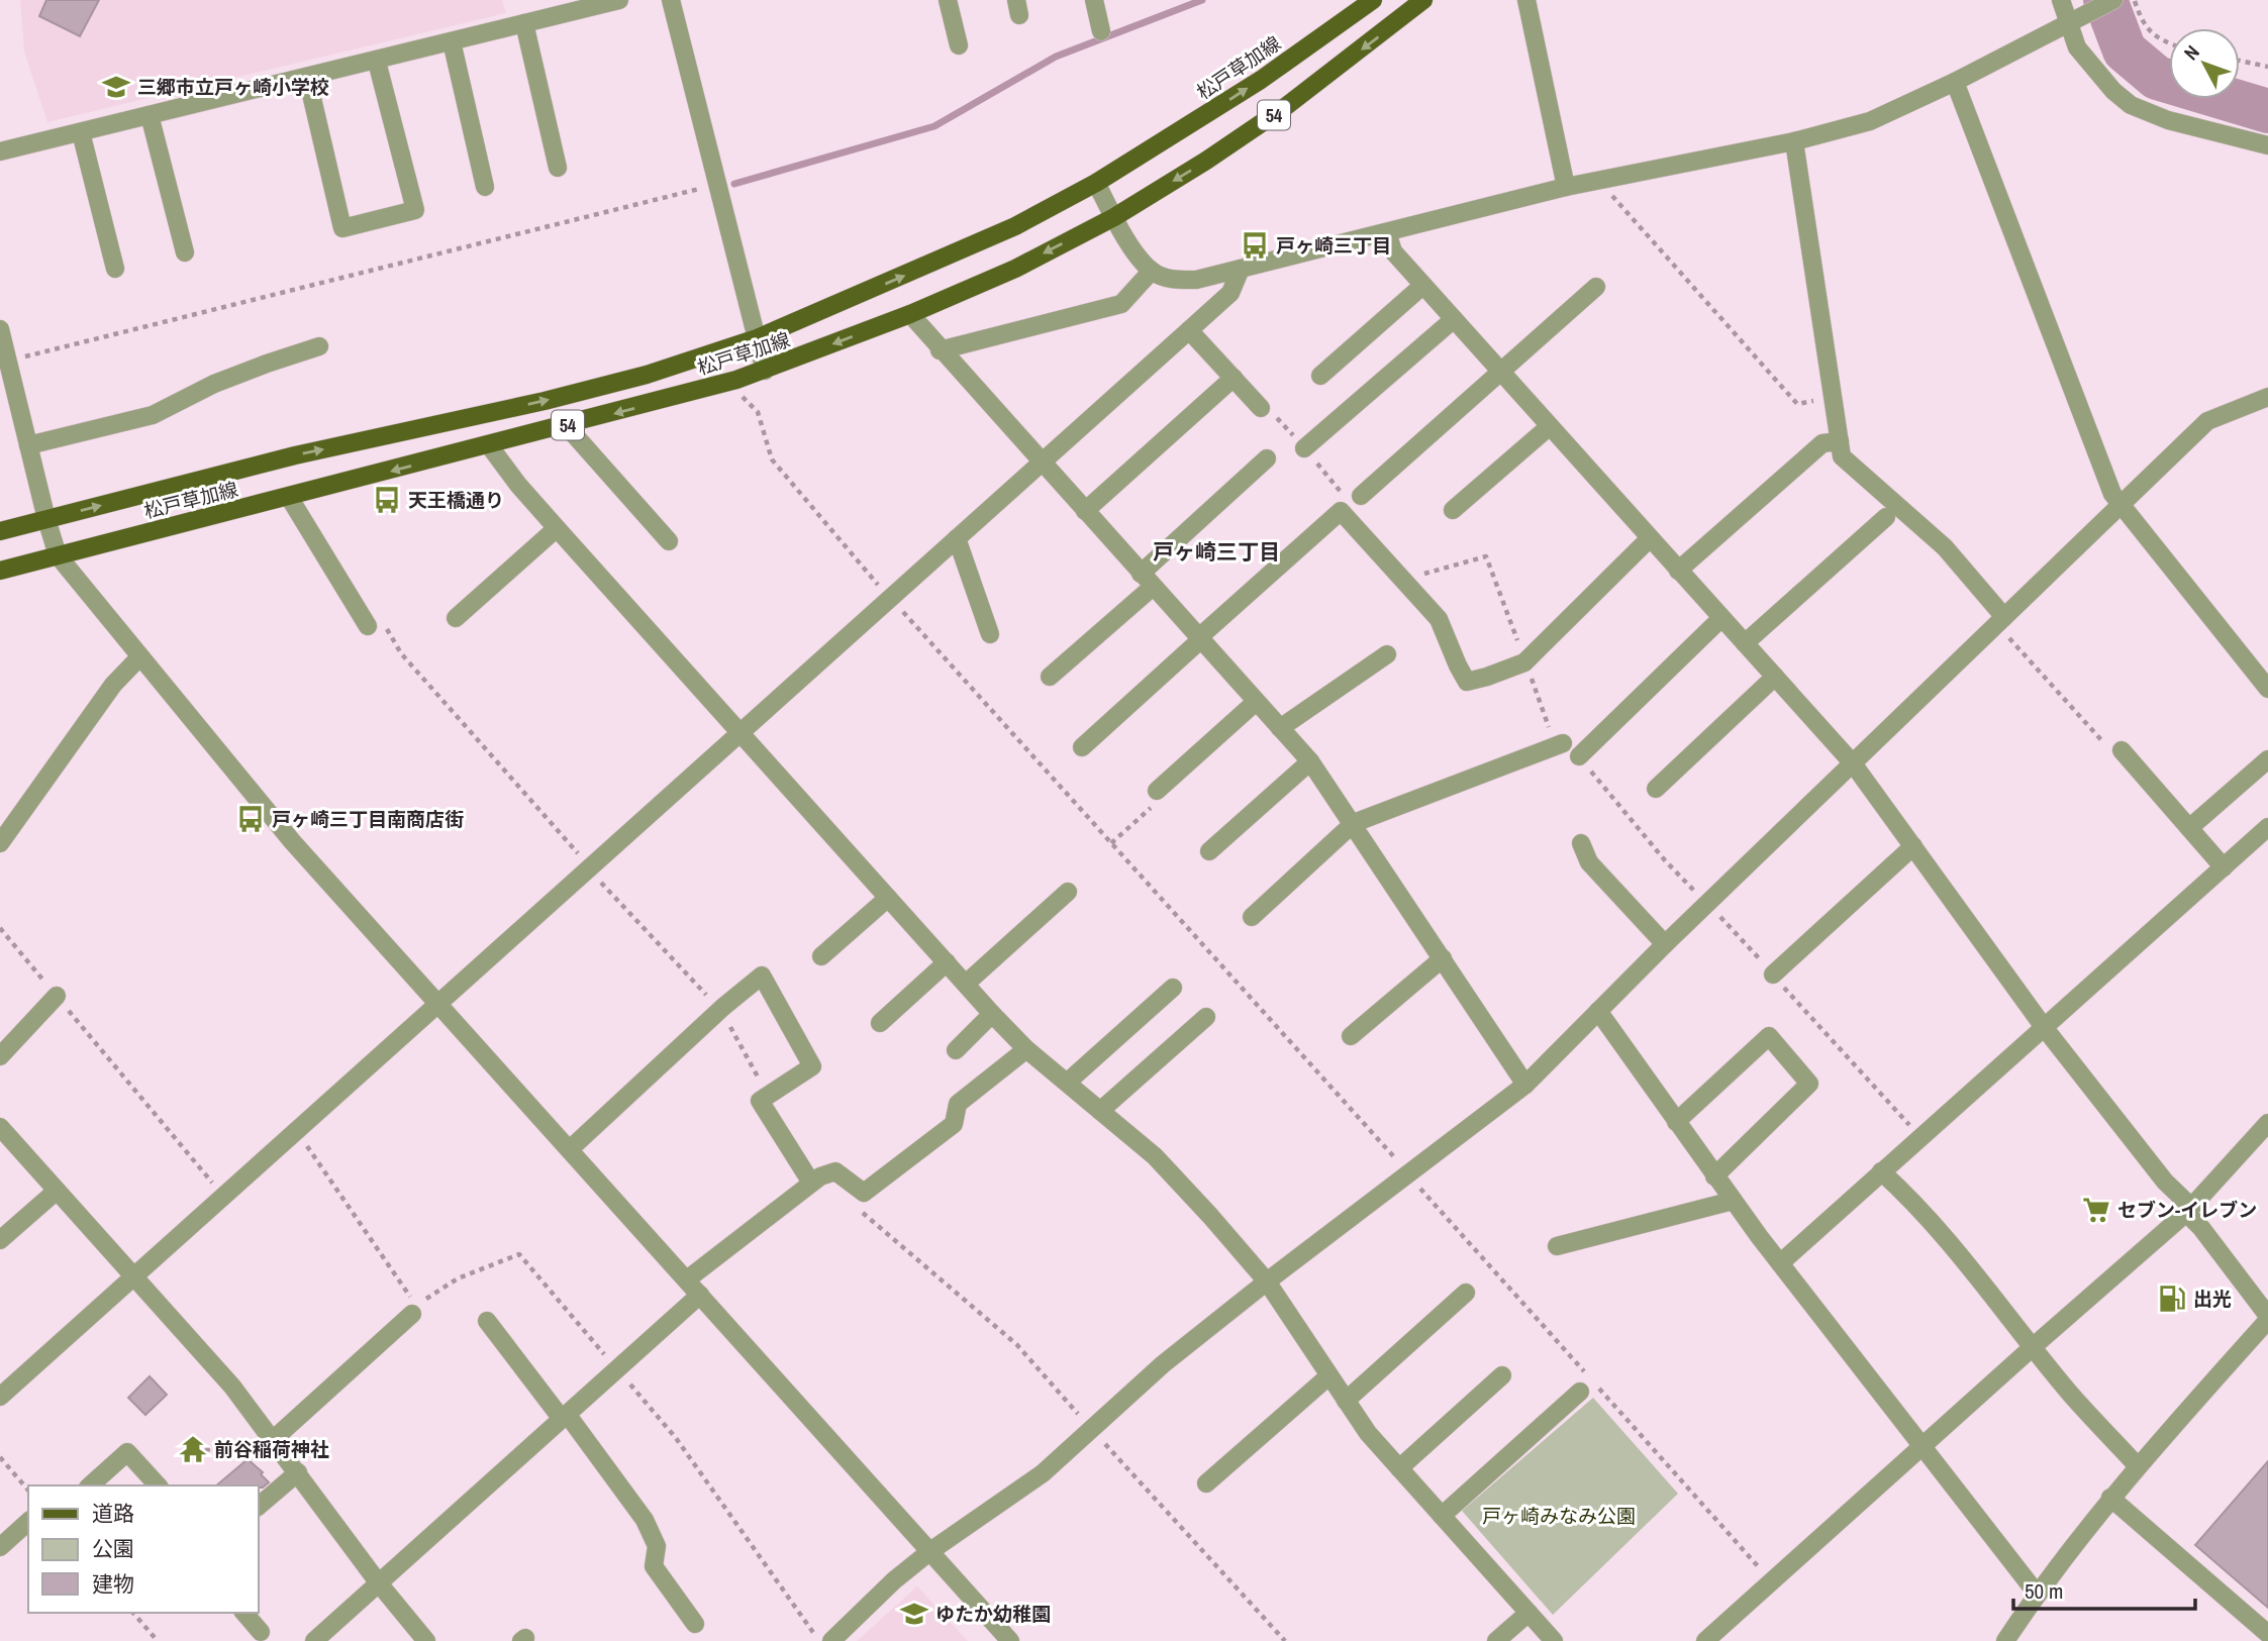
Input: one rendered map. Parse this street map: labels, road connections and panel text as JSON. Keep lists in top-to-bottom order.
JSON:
{
  "streets": {
    "main road": ["松戸草加線", "54"]
  },
  "districts": ["戸ヶ崎三丁目"],
  "parks": ["戸ヶ崎みなみ公園"],
  "places": {
    "school or university": ["三郷市立戸ヶ崎小学校", "ゆたか幼稚園"],
    "bus stop": ["戸ヶ崎三丁目", "天王橋通り", "戸ヶ崎三丁目南商店街"],
    "supermarket": ["セブン-イレブン"],
    "fuel station": ["出光"],
    "temple": ["前谷稲荷神社"]
  },
  "legend": ["道路", "公園", "建物"],
  "scale_bar": "50 m",
  "north": "top left"
}
